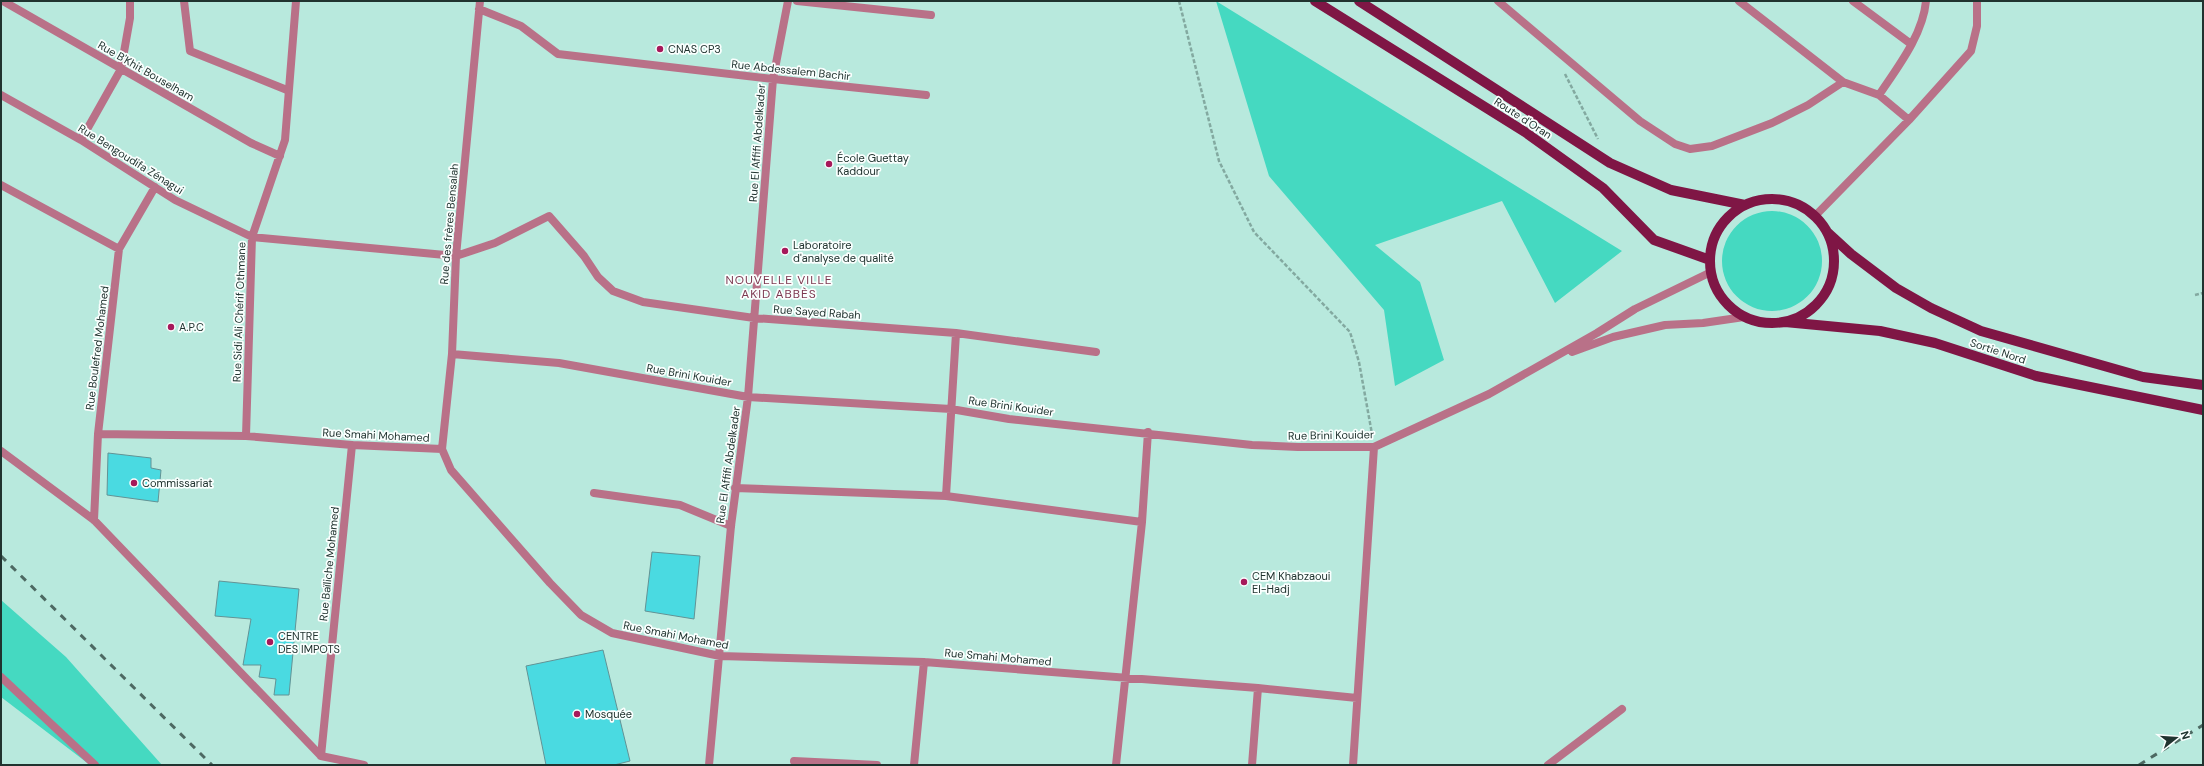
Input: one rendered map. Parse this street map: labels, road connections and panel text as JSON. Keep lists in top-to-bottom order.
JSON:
{
  "streets": {
    "main road": ["Route d'Oran", "Sortie Nord"],
    "street": [
      "Rue Abdessalem Bachir",
      "Rue B'Khit Bouselham",
      "Rue El Affifi Abdelkader",
      "Rue Bengoudifa Zénagui",
      "Rue des frères Bensalah",
      "Rue Sidi Ali Chérif Othmane",
      "Rue Sayed Rabah",
      "Rue Boulefred Mohamed",
      "Rue Brini Kouider",
      "Rue Smahi Mohamed",
      "Rue Baïliche Mohamed"
    ]
  },
  "crossings": [
    ["Rue Abdessalem Bachir", "Rue El Affifi Abdelkader"],
    ["Rue Abdessalem Bachir", "Rue des frères Bensalah"],
    ["Rue B'Khit Bouselham", "Rue Sidi Ali Chérif Othmane"],
    ["Route d'Oran", "Sortie Nord"],
    ["Rue El Affifi Abdelkader", "Rue Sayed Rabah"],
    ["Rue El Affifi Abdelkader", "Rue Brini Kouider"],
    ["Rue El Affifi Abdelkader", "Rue Smahi Mohamed"],
    ["Rue Bengoudifa Zénagui", "Rue Sidi Ali Chérif Othmane"],
    ["Rue Bengoudifa Zénagui", "Rue Boulefred Mohamed"],
    ["Rue des frères Bensalah", "Rue Sayed Rabah"],
    ["Rue des frères Bensalah", "Rue Brini Kouider"],
    ["Rue des frères Bensalah", "Rue Smahi Mohamed"],
    ["Rue Sidi Ali Chérif Othmane", "Rue Smahi Mohamed"],
    ["Rue Boulefred Mohamed", "Rue Smahi Mohamed"],
    ["Rue Smahi Mohamed", "Rue Baïliche Mohamed"]
  ],
  "districts": ["NOUVELLE VILLE AKID ABBÈS"],
  "places": [
    "CNAS CP3",
    "École Guettay Kaddour",
    "Laboratoire d'analyse de qualité",
    "A.P.C",
    "Commissariat",
    "CEM Khabzaoui El-Hadj",
    "CENTRE DES IMPOTS",
    "Mosquée"
  ],
  "north": "right"
}
